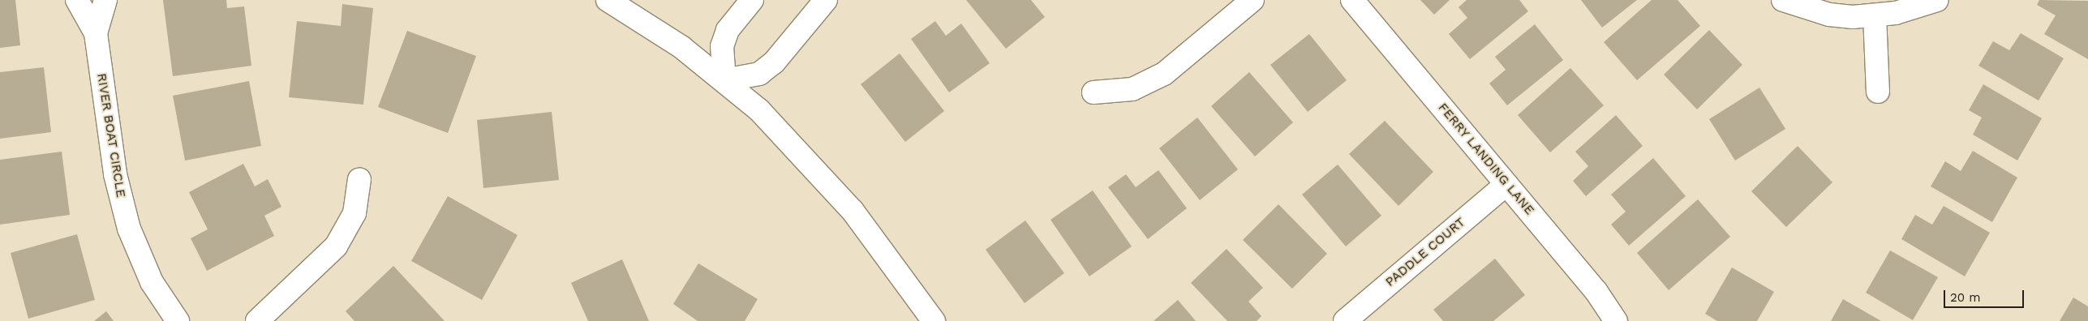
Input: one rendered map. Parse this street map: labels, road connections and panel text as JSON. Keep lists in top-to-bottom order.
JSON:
{
  "streets": {
    "street": ["RIVER BOAT CIRCLE", "FERRY LANDING LANE", "PADDLE COURT"]
  },
  "crossings": [
    ["FERRY LANDING LANE", "PADDLE COURT"]
  ],
  "scale_bar": "20 m"
}
